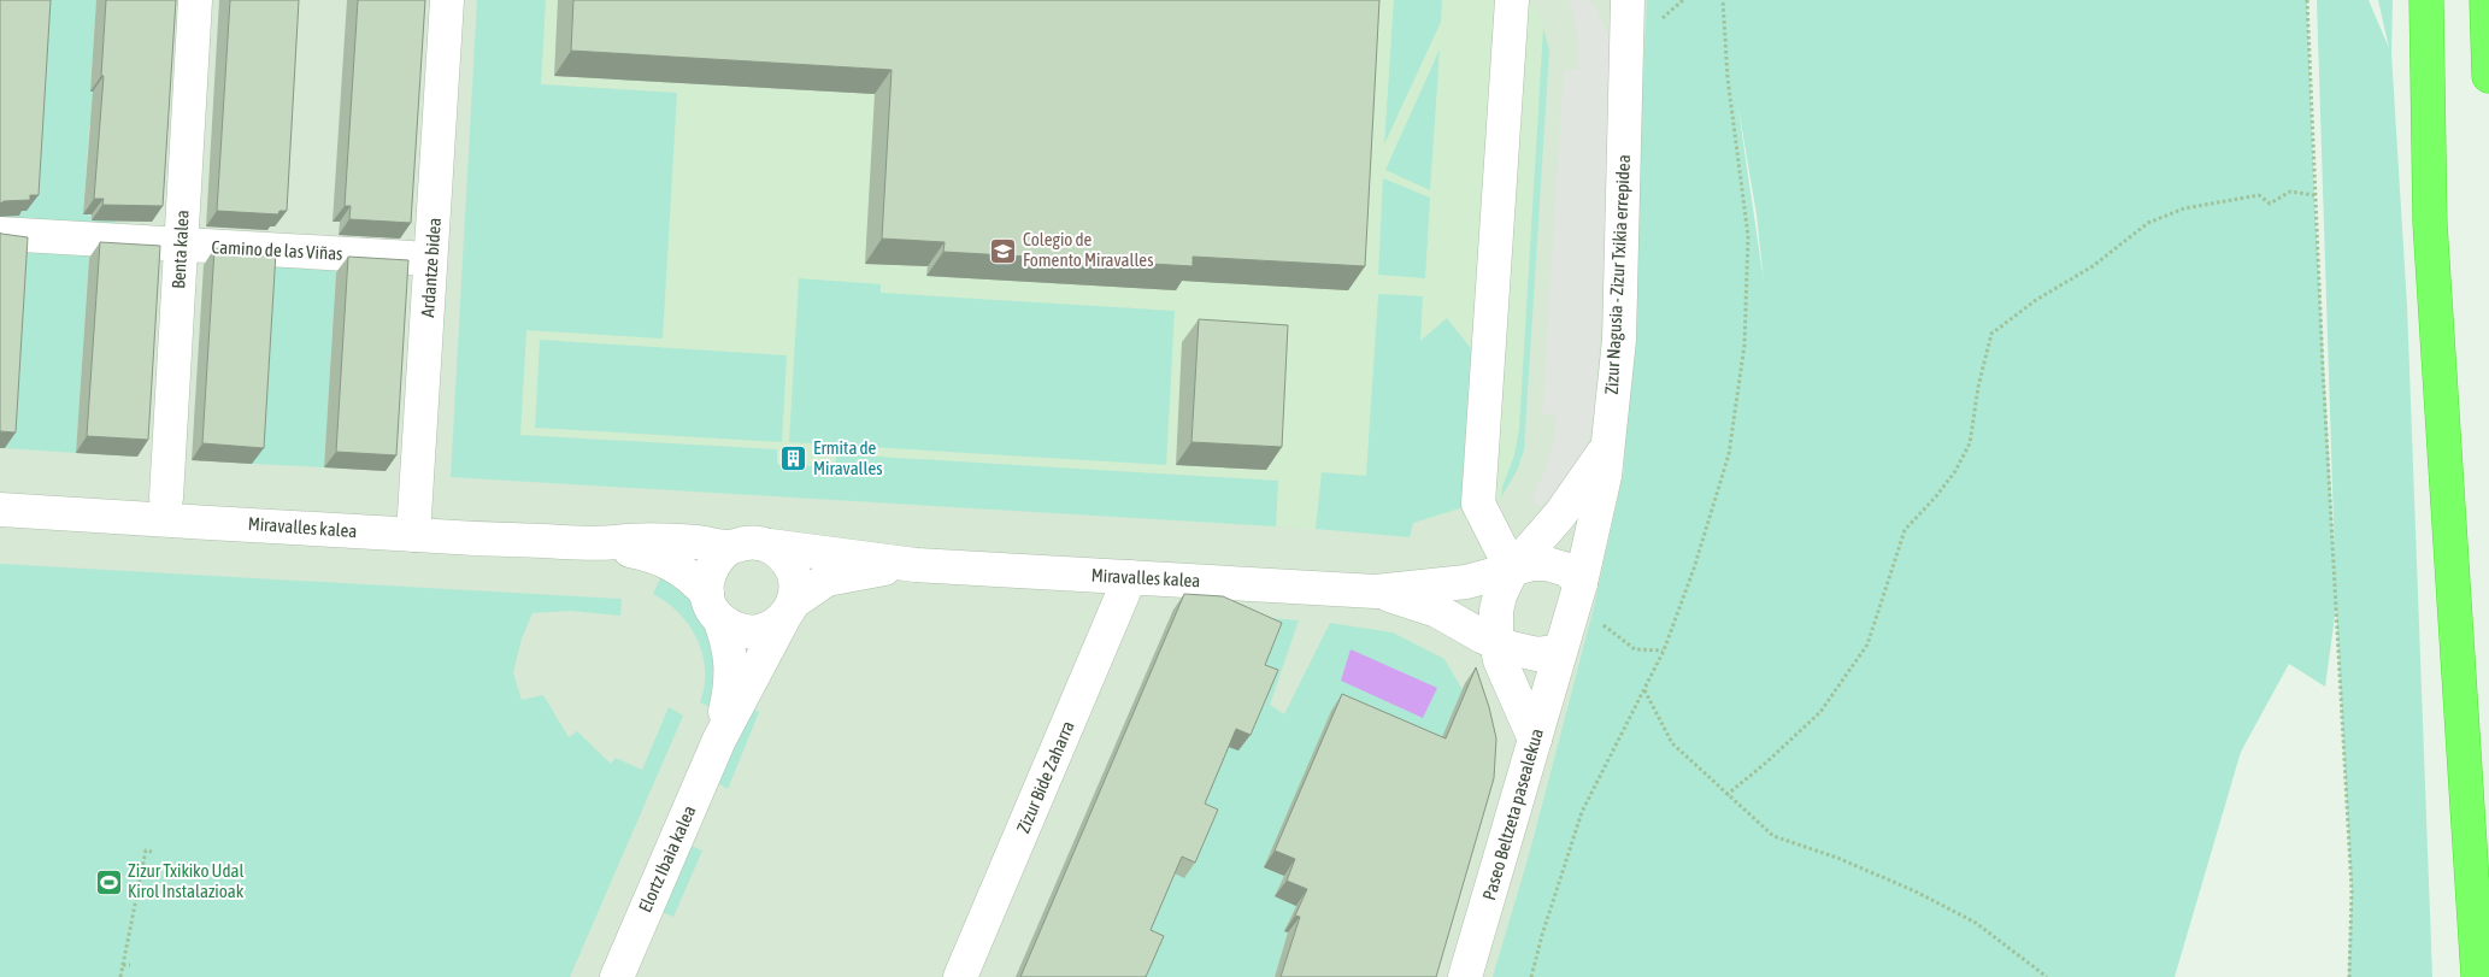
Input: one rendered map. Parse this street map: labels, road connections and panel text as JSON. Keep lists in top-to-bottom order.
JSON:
{
  "streets": {
    "street": [
      "Benta kalea",
      "Camino de las Viñas",
      "Ardantze bidea",
      "Zizur Nagusia - Zizur Txikia errepidea",
      "Miravalles kalea",
      "Zizur Bide Zaharra",
      "Paseo Beltzeta pasealekua",
      "Elortz Ibaia kalea"
    ]
  },
  "crossings": [
    ["Benta kalea", "Camino de las Viñas"],
    ["Ardantze bidea", "Miravalles kalea"],
    ["Zizur Nagusia - Zizur Txikia errepidea", "Miravalles kalea"],
    ["Zizur Nagusia - Zizur Txikia errepidea", "Paseo Beltzeta pasealekua"],
    ["Miravalles kalea", "Zizur Bide Zaharra"],
    ["Miravalles kalea", "Paseo Beltzeta pasealekua"],
    ["Miravalles kalea", "Elortz Ibaia kalea"]
  ],
  "places": {
    "school or university": ["Colegio de Fomento Miravalles"],
    "building": ["Ermita de Miravalles"],
    "sports": ["Zizur Txikiko Udal Kirol Instalazioak"]
  }
}
